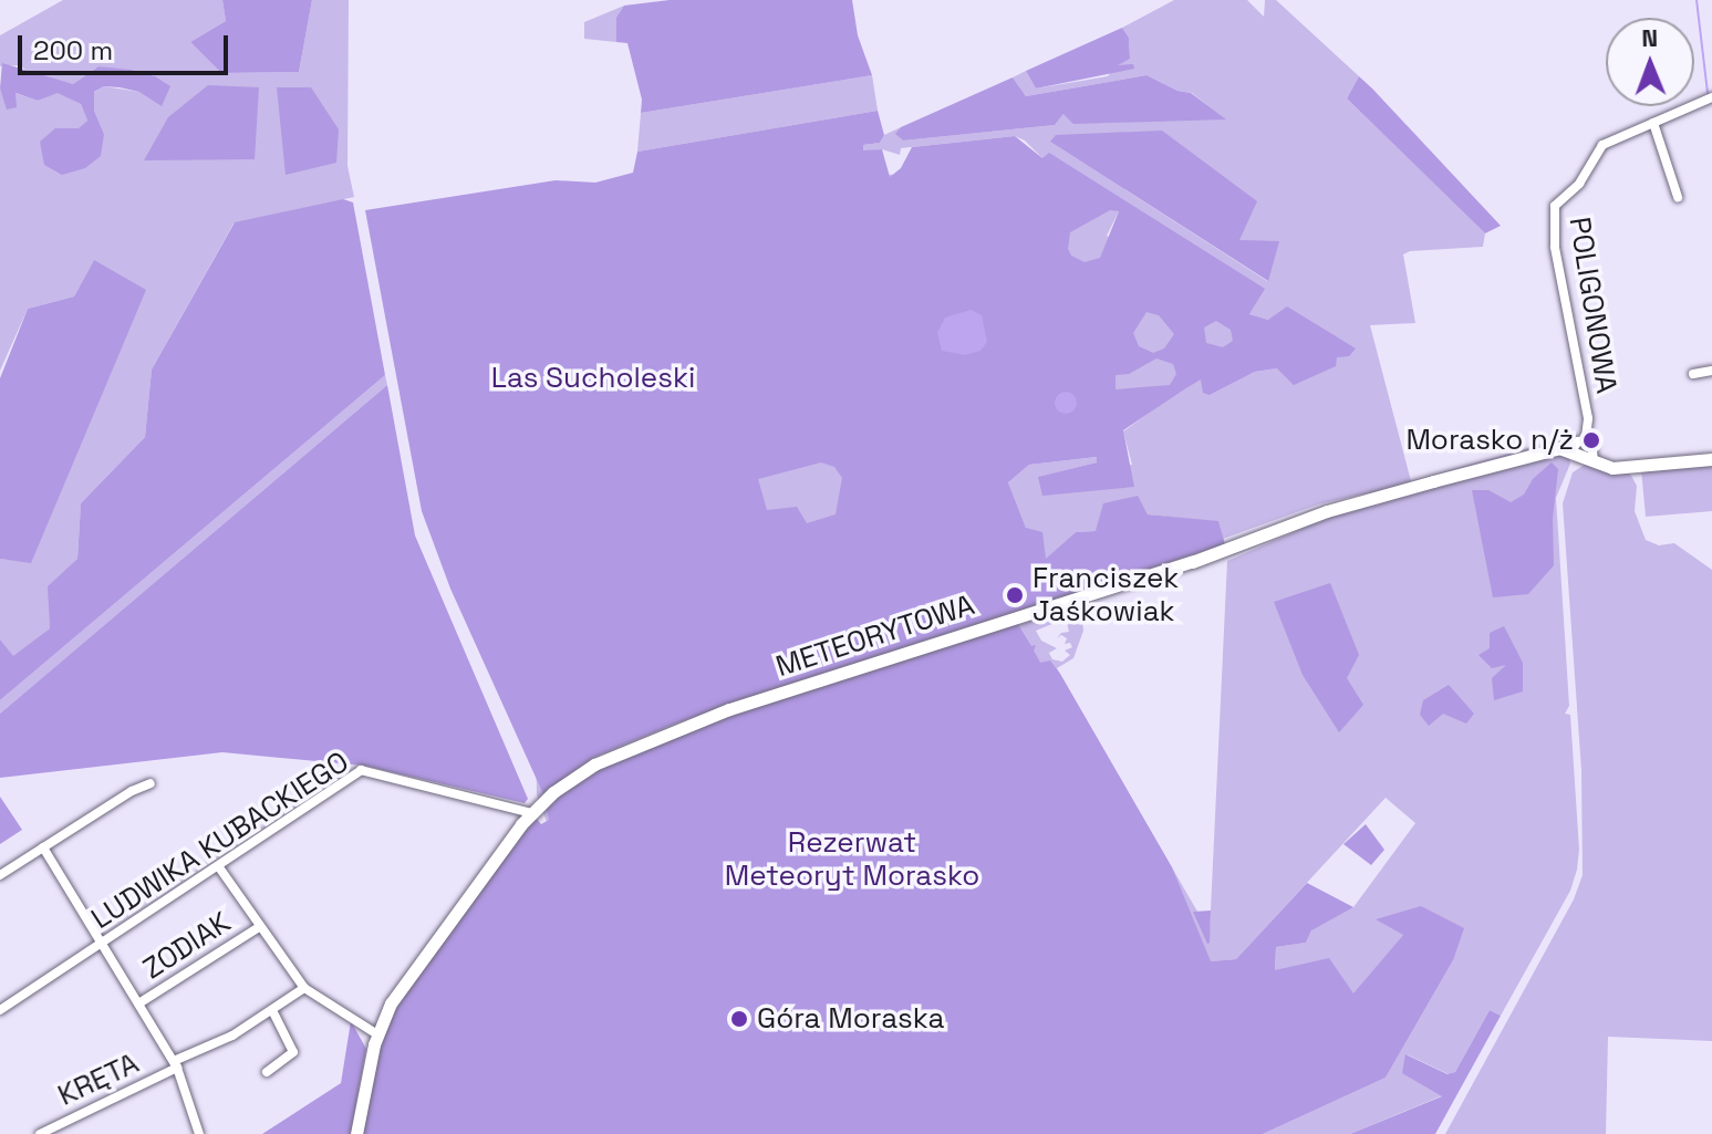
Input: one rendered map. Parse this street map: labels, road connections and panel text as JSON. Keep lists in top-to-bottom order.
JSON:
{
  "streets": {
    "street": [
      "POLIGONOWA",
      "METEORYTOWA",
      "LUDWIKA KUBACKIEGO",
      "ZODIAK",
      "KRĘTA"
    ]
  },
  "crossings": [
    ["POLIGONOWA", "METEORYTOWA"],
    ["METEORYTOWA", "LUDWIKA KUBACKIEGO"]
  ],
  "parks": ["Las Sucholeski", "Rezerwat Meteoryt Morasko"],
  "places": ["Morasko n/ż", "Franciszek Jaśkowiak", "Góra Moraska"],
  "scale_bar": "200 m",
  "north": "top"
}
